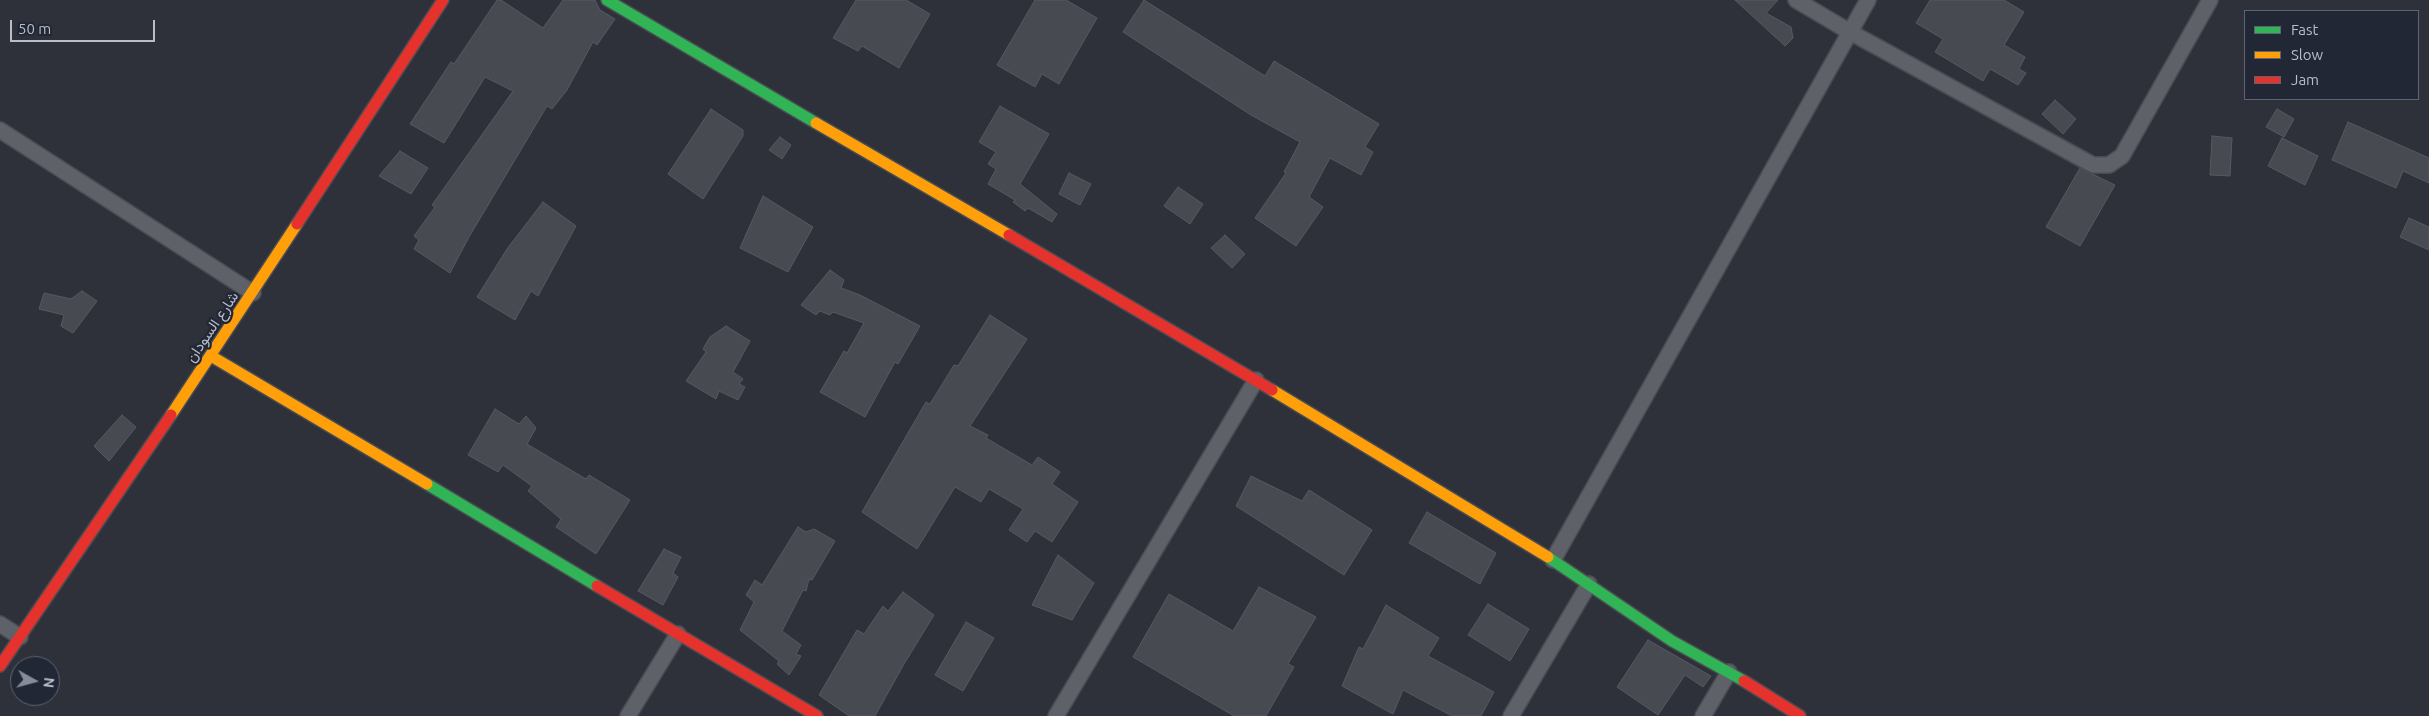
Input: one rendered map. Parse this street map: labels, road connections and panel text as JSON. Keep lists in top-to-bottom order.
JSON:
{
  "streets": {
    "street": ["شارع السودان"]
  },
  "legend": ["Fast", "Slow", "Jam"],
  "scale_bar": "50 m",
  "north": "right"
}
